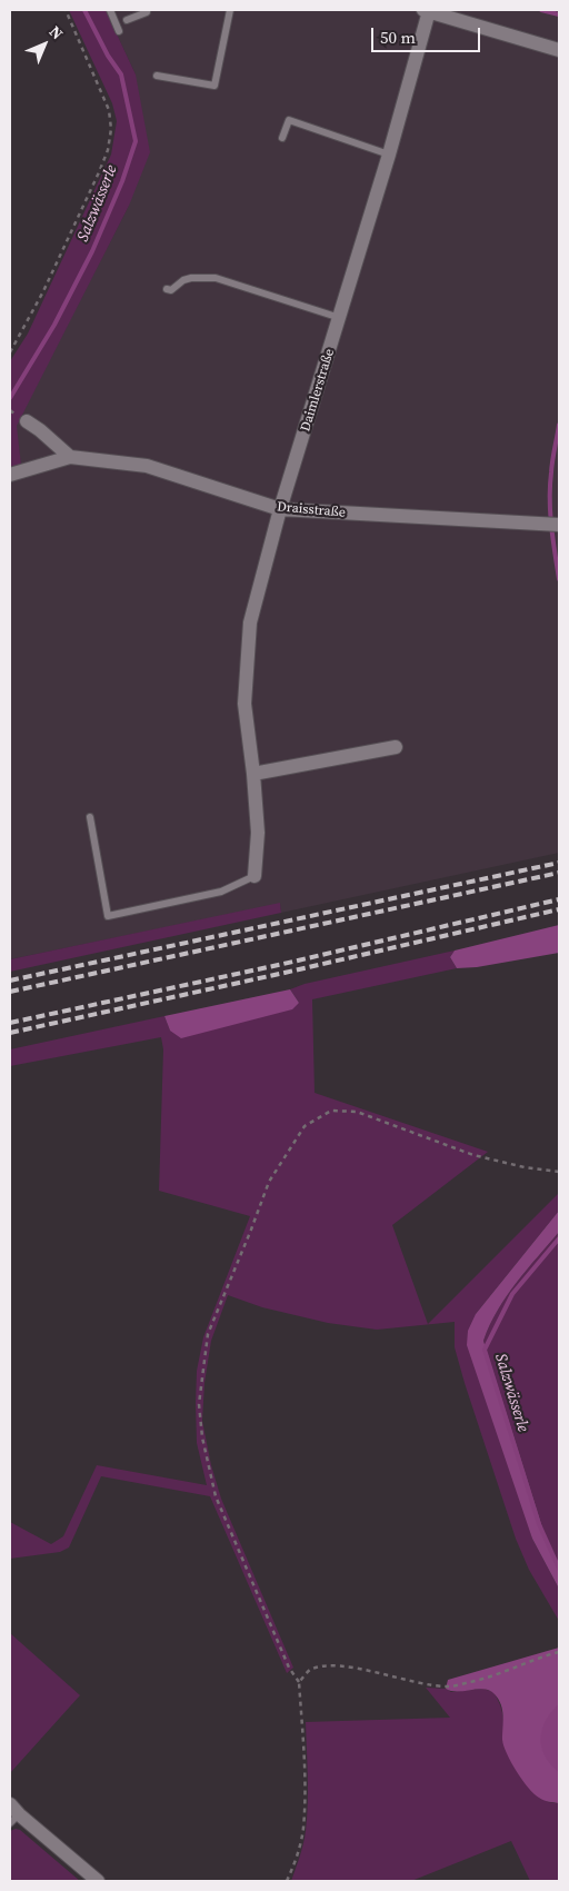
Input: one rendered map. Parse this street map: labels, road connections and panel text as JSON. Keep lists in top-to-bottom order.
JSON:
{
  "streets": {
    "street": ["Daimlerstraße", "Draisstraße"]
  },
  "crossings": [
    ["Daimlerstraße", "Draisstraße"]
  ],
  "water": ["Salzwässerle"],
  "scale_bar": "50 m",
  "north": "top right"
}
